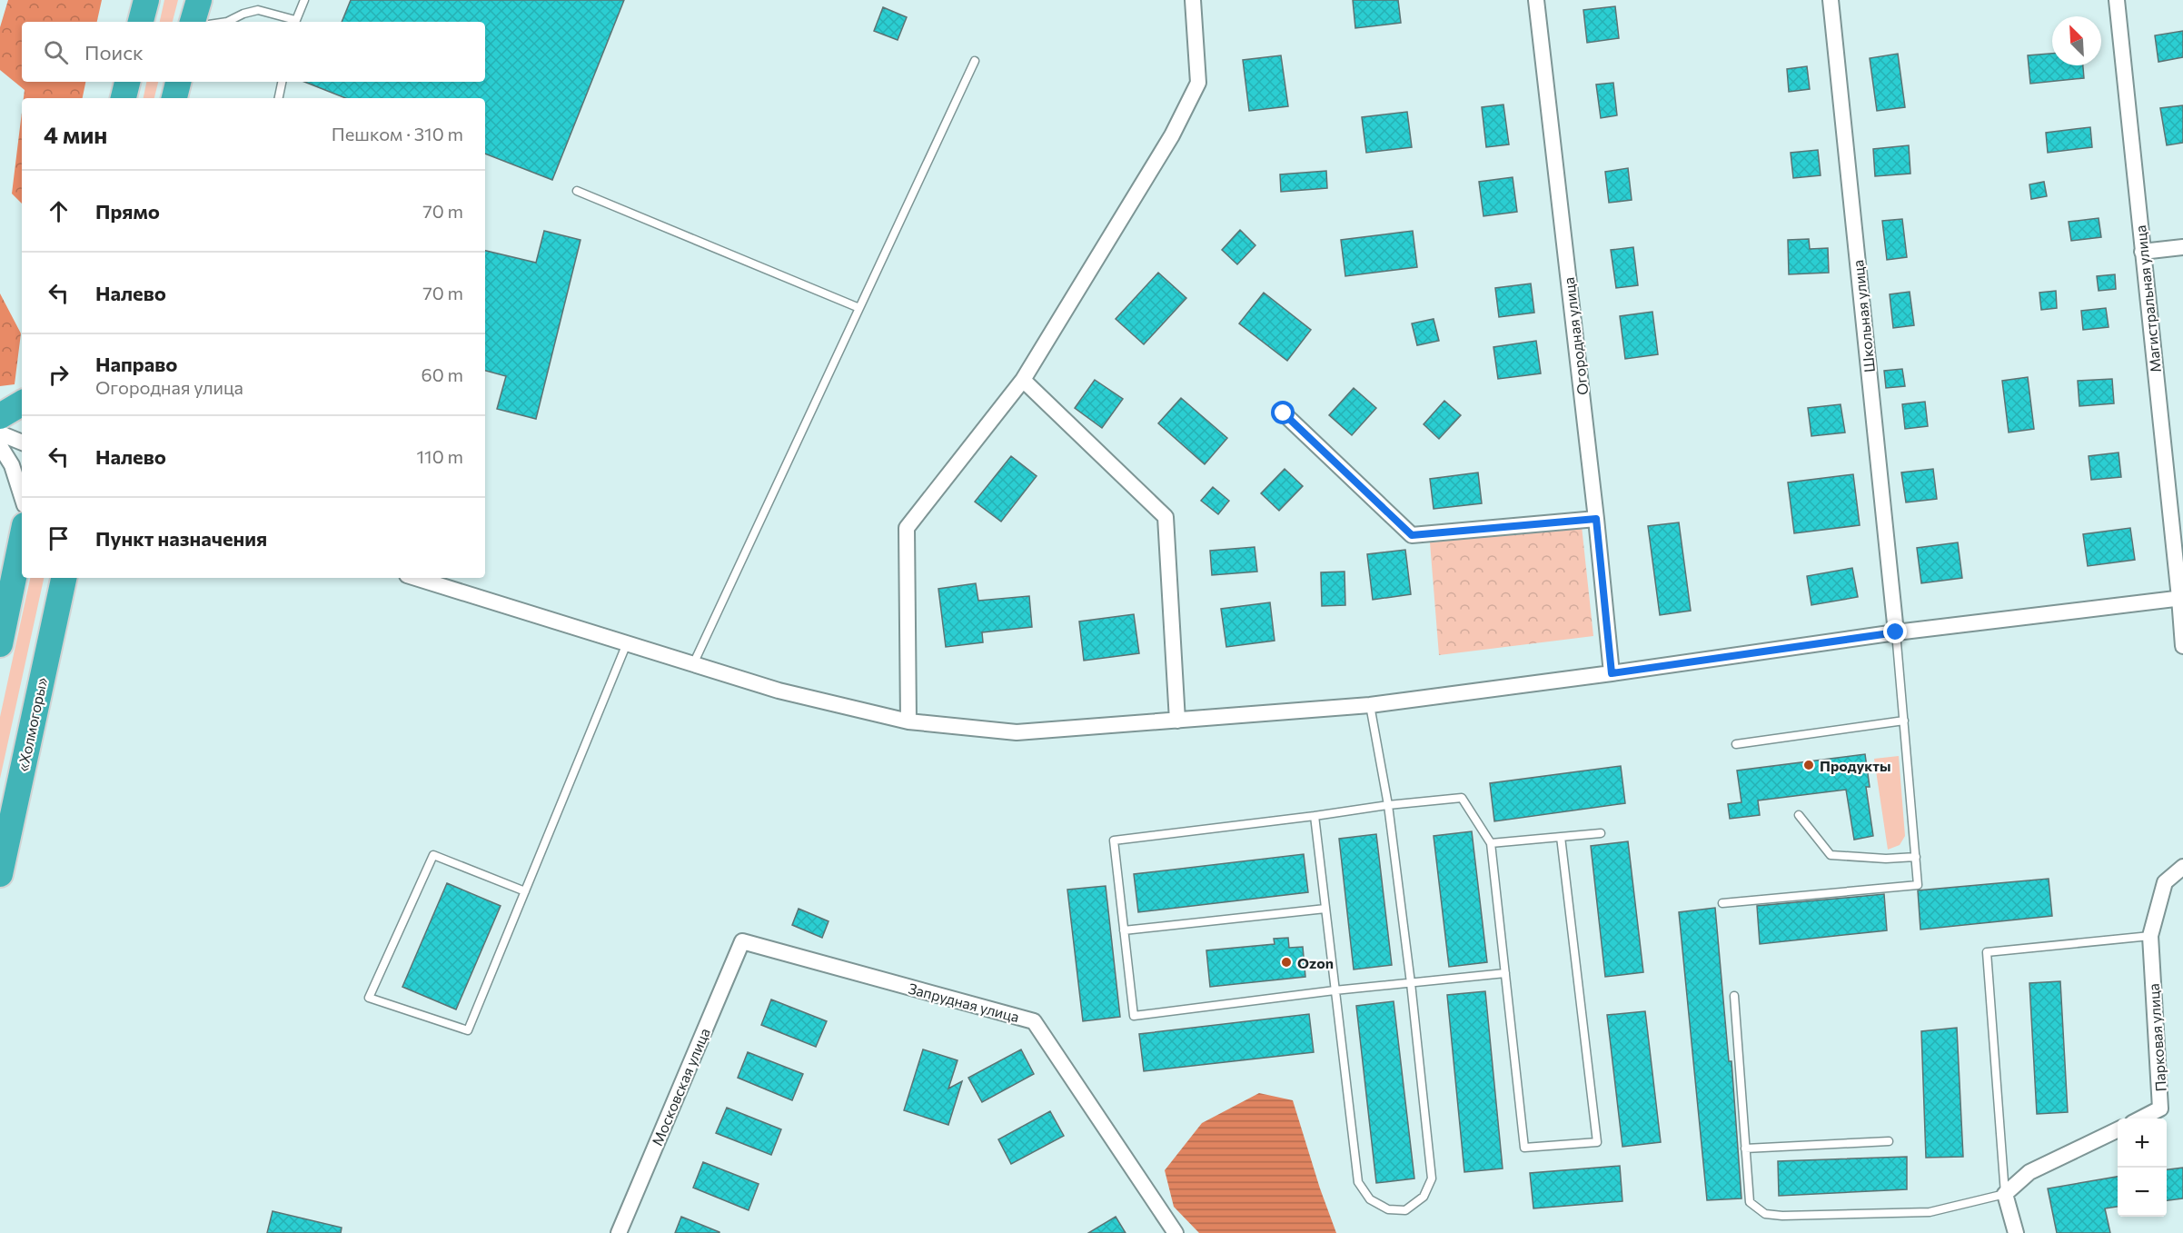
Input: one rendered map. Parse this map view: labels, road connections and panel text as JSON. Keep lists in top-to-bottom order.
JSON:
{
  "streets": {
    "highway": ["«Холмогоры»"],
    "street": [
      "Магистральная улица",
      "Школьная улица",
      "Огородная улица",
      "Запрудная улица",
      "Парковая улица",
      "Московская улица"
    ]
  },
  "crossings": [
    ["Запрудная улица", "Московская улица"]
  ],
  "places": ["Продукты", "Ozon"],
  "north": "top left",
  "page": {
    "search": "Поиск",
    "heading": ["4 мин", "Пешком · 310 m"],
    "list": [
      ["Прямо", "70 m"],
      ["Налево", "70 m"],
      ["Направо", "Огородная улица", "60 m"],
      ["Налево", "110 m"],
      "Пункт назначения"
    ],
    "map_buttons": ["+", "−"]
  }
}
